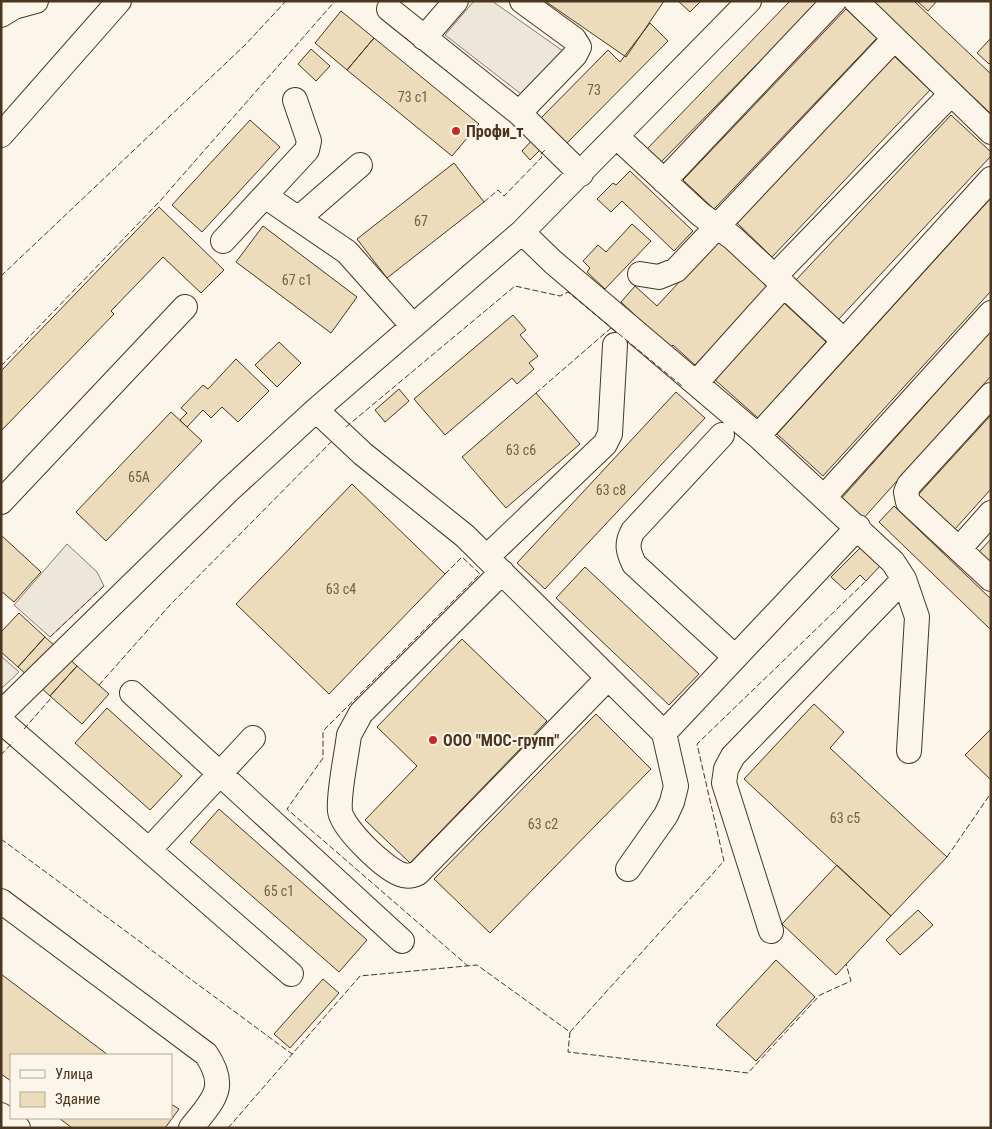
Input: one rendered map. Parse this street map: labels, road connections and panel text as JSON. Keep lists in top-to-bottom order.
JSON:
{
  "places": ["Профи_т", "ООО \"МОС-групп\""],
  "house_numbers": [
    "73",
    "73 с1",
    "67",
    "67 с1",
    "63 с6",
    "65А",
    "63 с8",
    "63 с4",
    "63 с5",
    "63 с2",
    "65 с1"
  ],
  "legend": ["Улица", "Здание"]
}
